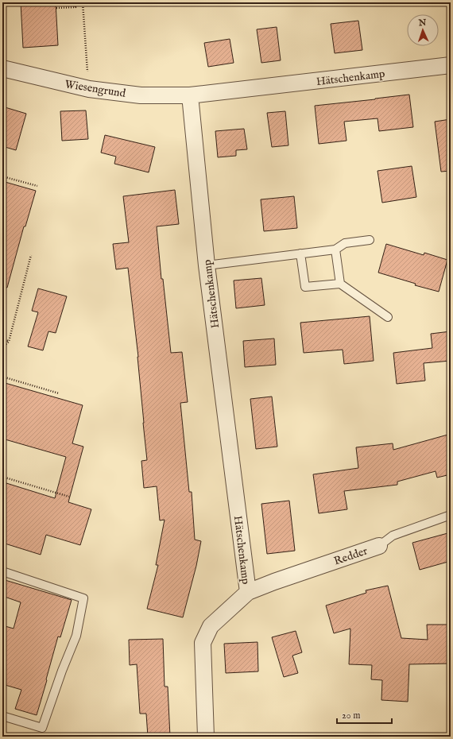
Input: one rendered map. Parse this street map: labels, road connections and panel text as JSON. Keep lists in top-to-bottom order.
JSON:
{
  "streets": {
    "street": ["Hätschenkamp", "Wiesengrund", "Redder"]
  },
  "crossings": [
    ["Hätschenkamp", "Wiesengrund"],
    ["Hätschenkamp", "Redder"]
  ],
  "scale_bar": "20 m",
  "north": "top"
}
